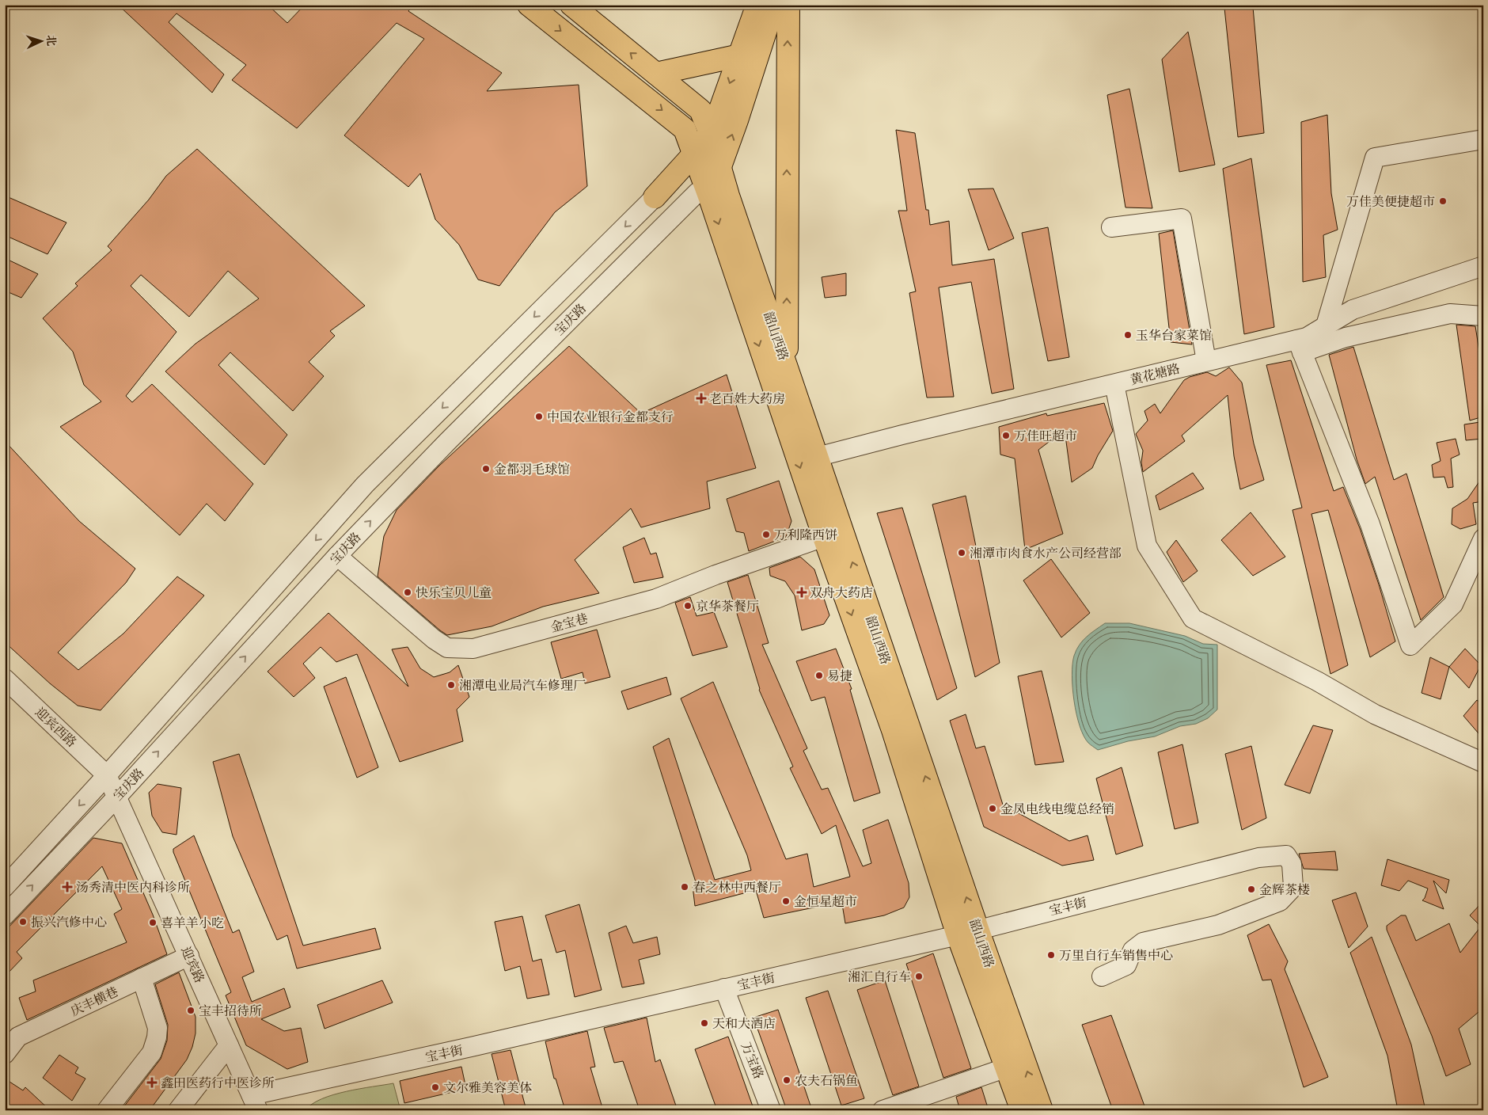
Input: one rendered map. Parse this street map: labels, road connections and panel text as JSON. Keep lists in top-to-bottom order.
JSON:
{
  "streets": {
    "main road": ["韶山西路"],
    "street": [
      "宝庆路",
      "黄花塘路",
      "金宝巷",
      "迎宾西路",
      "宝丰街",
      "迎宾路",
      "庆丰横巷",
      "万宝路"
    ]
  },
  "crossings": [
    ["宝庆路", "韶山西路"],
    ["宝庆路", "金宝巷"],
    ["宝庆路", "迎宾西路"],
    ["宝庆路", "迎宾路"],
    ["韶山西路", "黄花塘路"],
    ["韶山西路", "金宝巷"],
    ["韶山西路", "宝丰街"],
    ["迎宾西路", "迎宾路"],
    ["宝丰街", "迎宾路"],
    ["宝丰街", "万宝路"],
    ["迎宾路", "庆丰横巷"]
  ],
  "places": {
    "other": [
      "万佳美便捷超市",
      "玉华台家菜馆",
      "中国农业银行金都支行",
      "万佳旺超市",
      "金都羽毛球馆",
      "万利隆西饼",
      "湘潭市肉食水产公司经营部",
      "快乐宝贝儿童",
      "京华茶餐厅",
      "易捷",
      "湘潭电业局汽车修理厂",
      "金凤电线电缆总经销",
      "春之林中西餐厅",
      "金辉茶楼",
      "金恒星超市",
      "振兴汽修中心",
      "喜羊羊小吃",
      "万里自行车销售中心",
      "湘汇自行车",
      "宝丰招待所",
      "天和大酒店",
      "农夫石锅鱼",
      "文尔雅美容美体"
    ],
    "health": [
      "老百姓大药房",
      "双舟大药店",
      "汤秀清中医内科诊所",
      "鑫田医药行中医诊所"
    ]
  },
  "north": "right"
}
